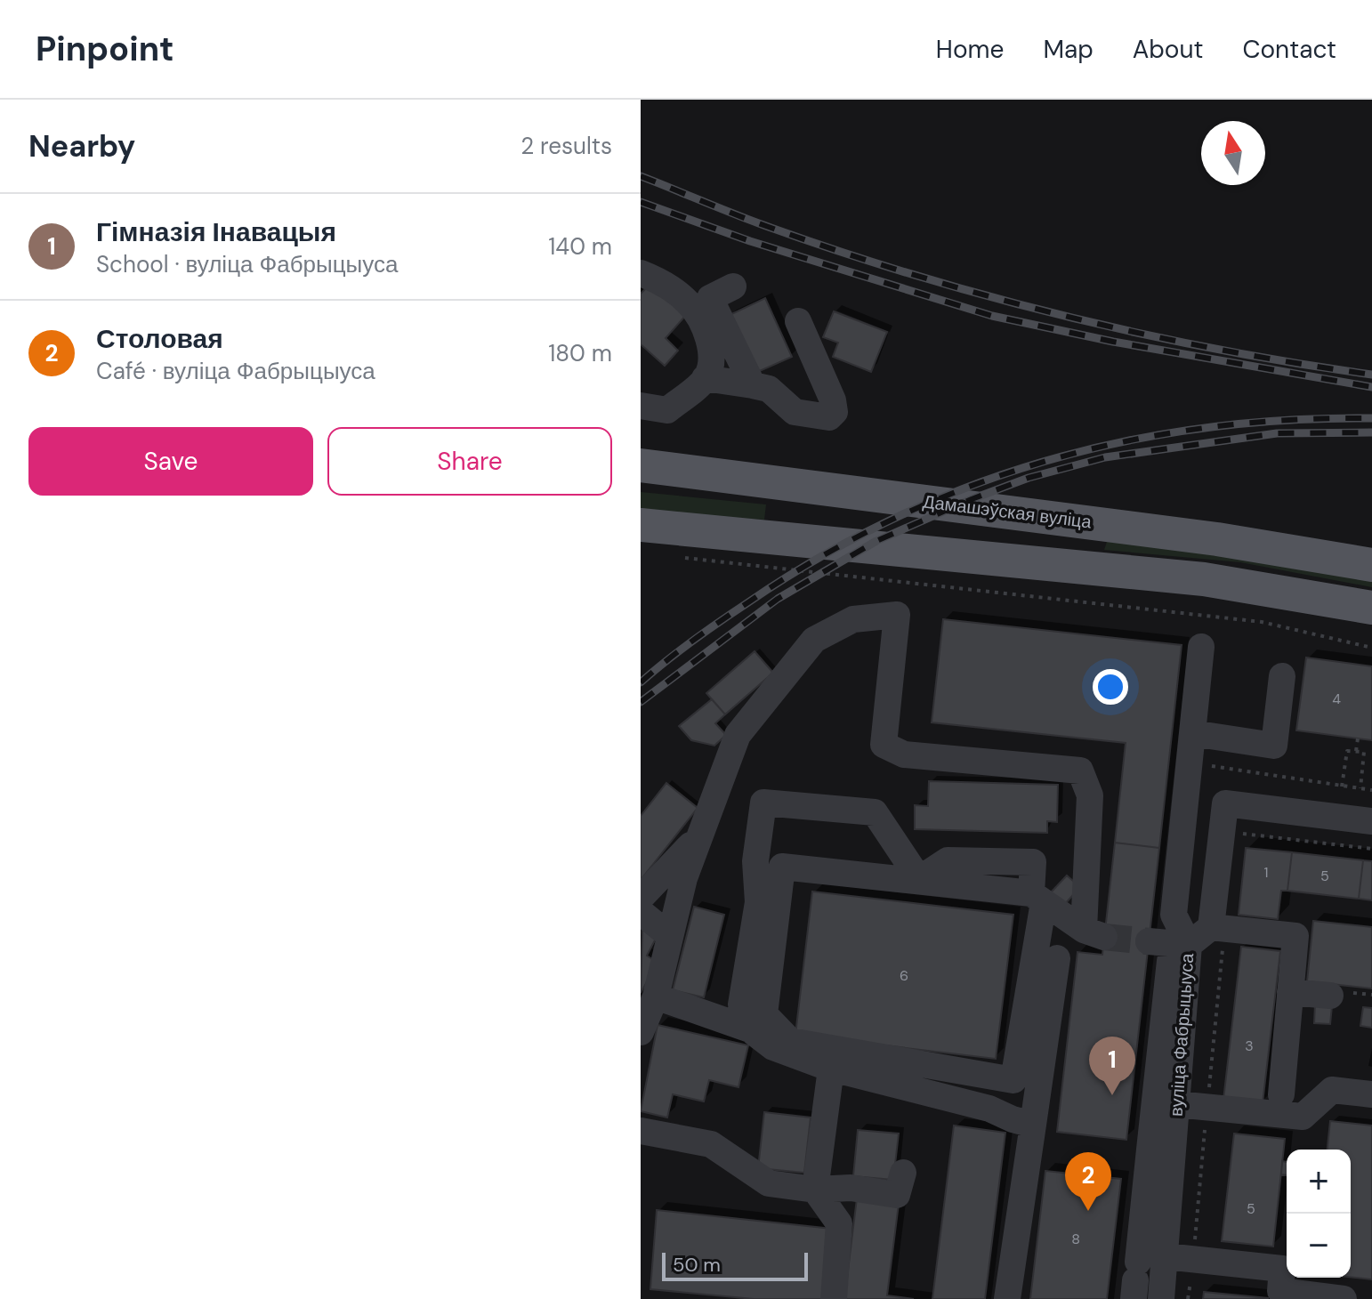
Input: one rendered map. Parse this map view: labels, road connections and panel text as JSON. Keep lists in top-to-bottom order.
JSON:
{
  "streets": {
    "main road": ["Дамашэўская вуліца"],
    "street": ["вуліца Фабрыцыуса"]
  },
  "house_numbers": [
    "4",
    "1",
    "5",
    "6",
    "3",
    "5",
    "8"
  ],
  "scale_bar": "50 m",
  "north": "top",
  "page": {
    "header": "Pinpoint",
    "nav": [
      "Home",
      "Map",
      "About",
      "Contact"
    ],
    "heading": ["Nearby", "2 results"],
    "list": [
      {
        "mark": "1",
        "name": "Гімназія Інавацыя",
        "note": "School · вуліца Фабрыцыуса",
        "value": "140 m"
      },
      {
        "mark": "2",
        "name": "Столовая",
        "note": "Café · вуліца Фабрыцыуса",
        "value": "180 m"
      }
    ],
    "buttons": ["Save", "Share"],
    "pins": ["1", "2"],
    "map_buttons": ["+", "−"],
    "scale": "50 m"
  }
}
